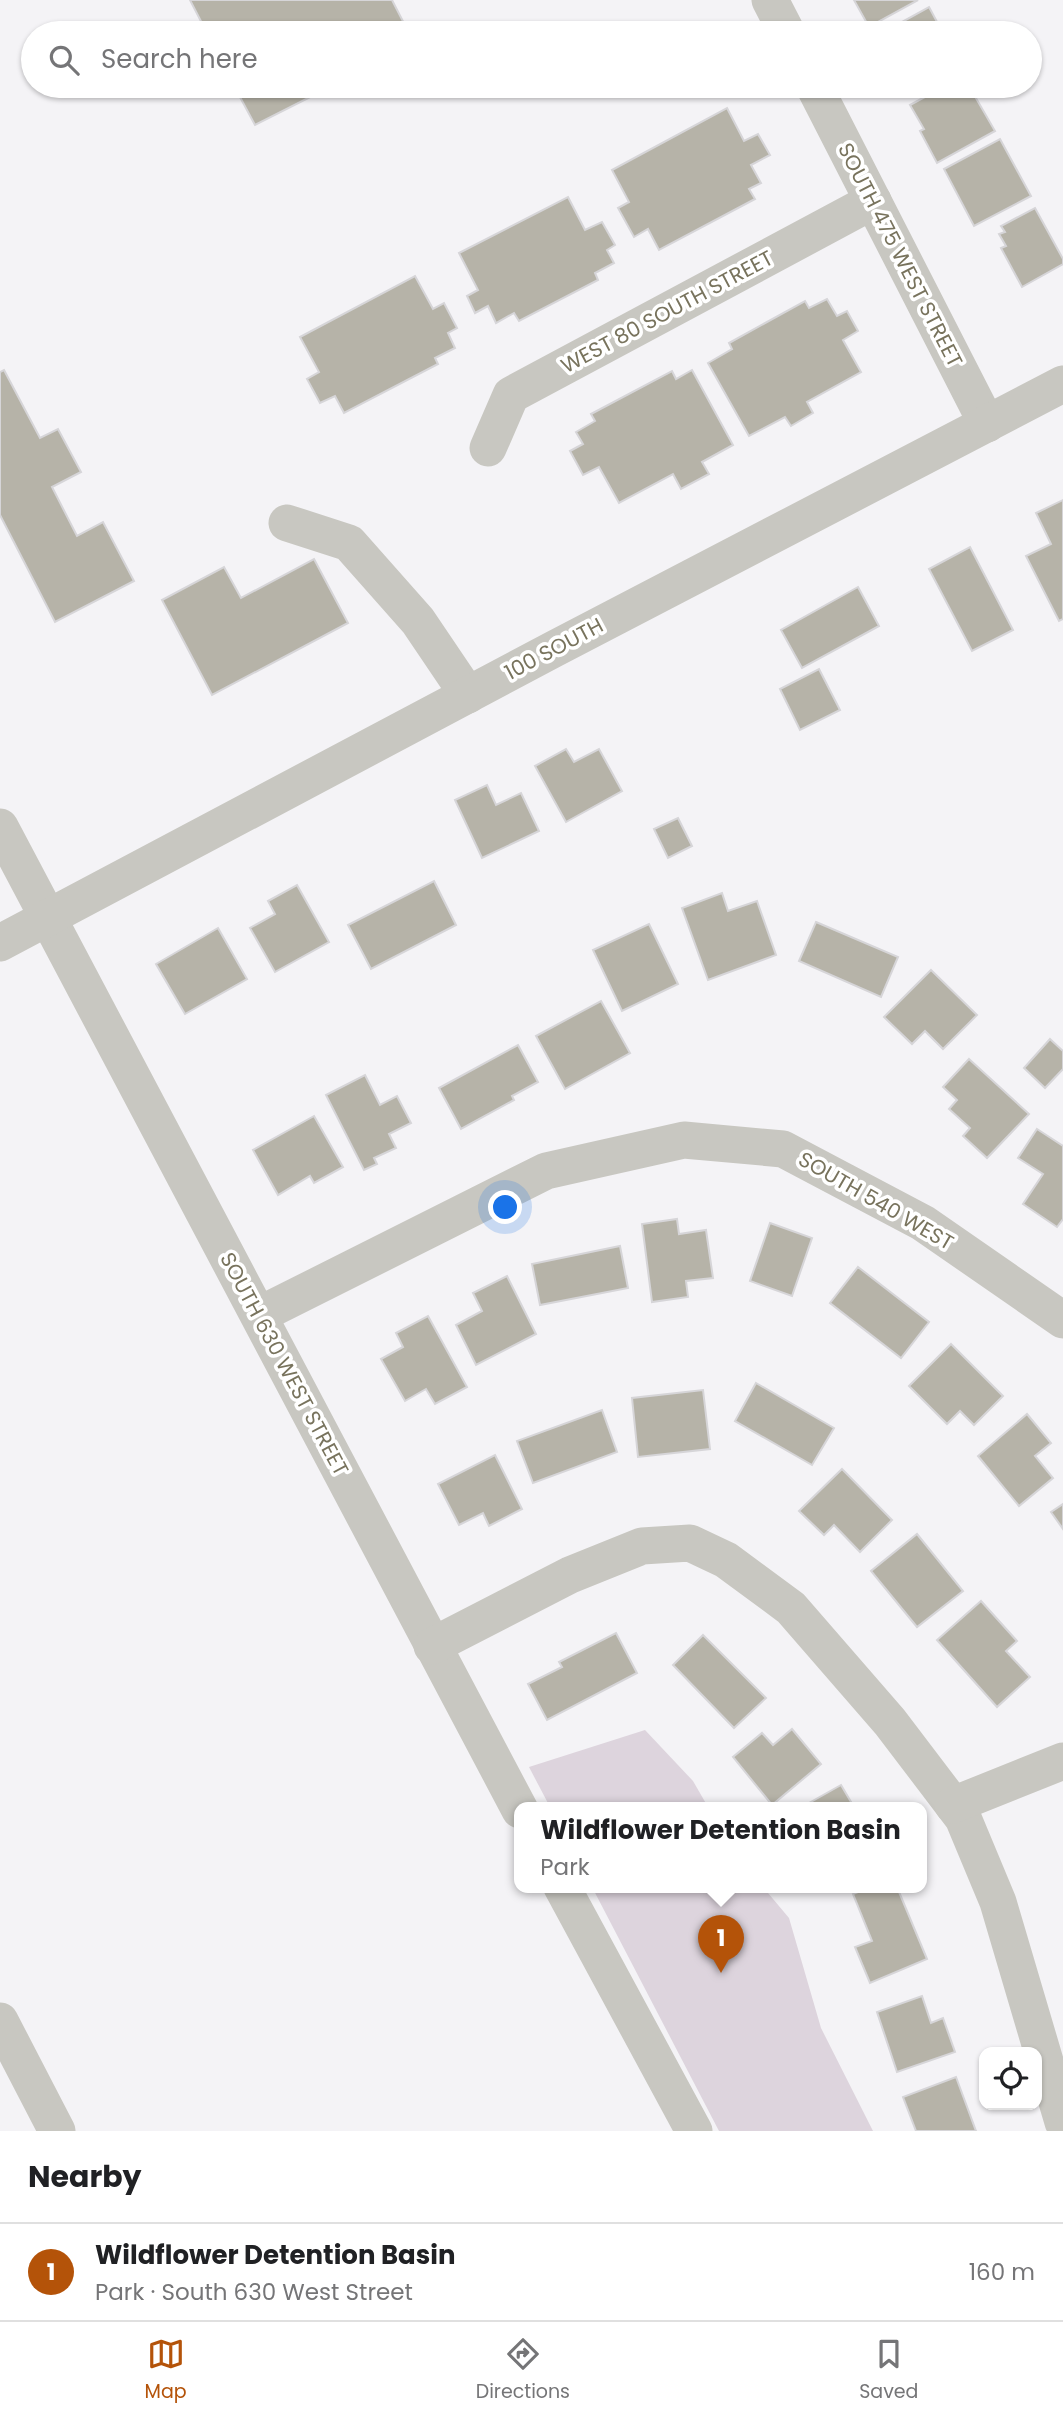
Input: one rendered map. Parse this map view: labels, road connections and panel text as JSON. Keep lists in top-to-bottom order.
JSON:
{
  "streets": {
    "street": [
      "SOUTH 475 WEST STREET",
      "WEST 80 SOUTH STREET",
      "100 SOUTH",
      "SOUTH 540 WEST",
      "SOUTH 630 WEST STREET"
    ]
  },
  "crossings": [
    ["SOUTH 475 WEST STREET", "WEST 80 SOUTH STREET"],
    ["SOUTH 475 WEST STREET", "100 SOUTH"],
    ["100 SOUTH", "SOUTH 630 WEST STREET"],
    ["SOUTH 540 WEST", "SOUTH 630 WEST STREET"]
  ],
  "page": {
    "search": "Search here",
    "popup": ["Wildflower Detention Basin", "Park"],
    "pins": "1",
    "heading": "Nearby",
    "list": [
      {
        "mark": "1",
        "name": "Wildflower Detention Basin",
        "note": "Park · South 630 West Street",
        "value": "160 m"
      }
    ],
    "nav": ["Map", "Directions", "Saved"]
  }
}
